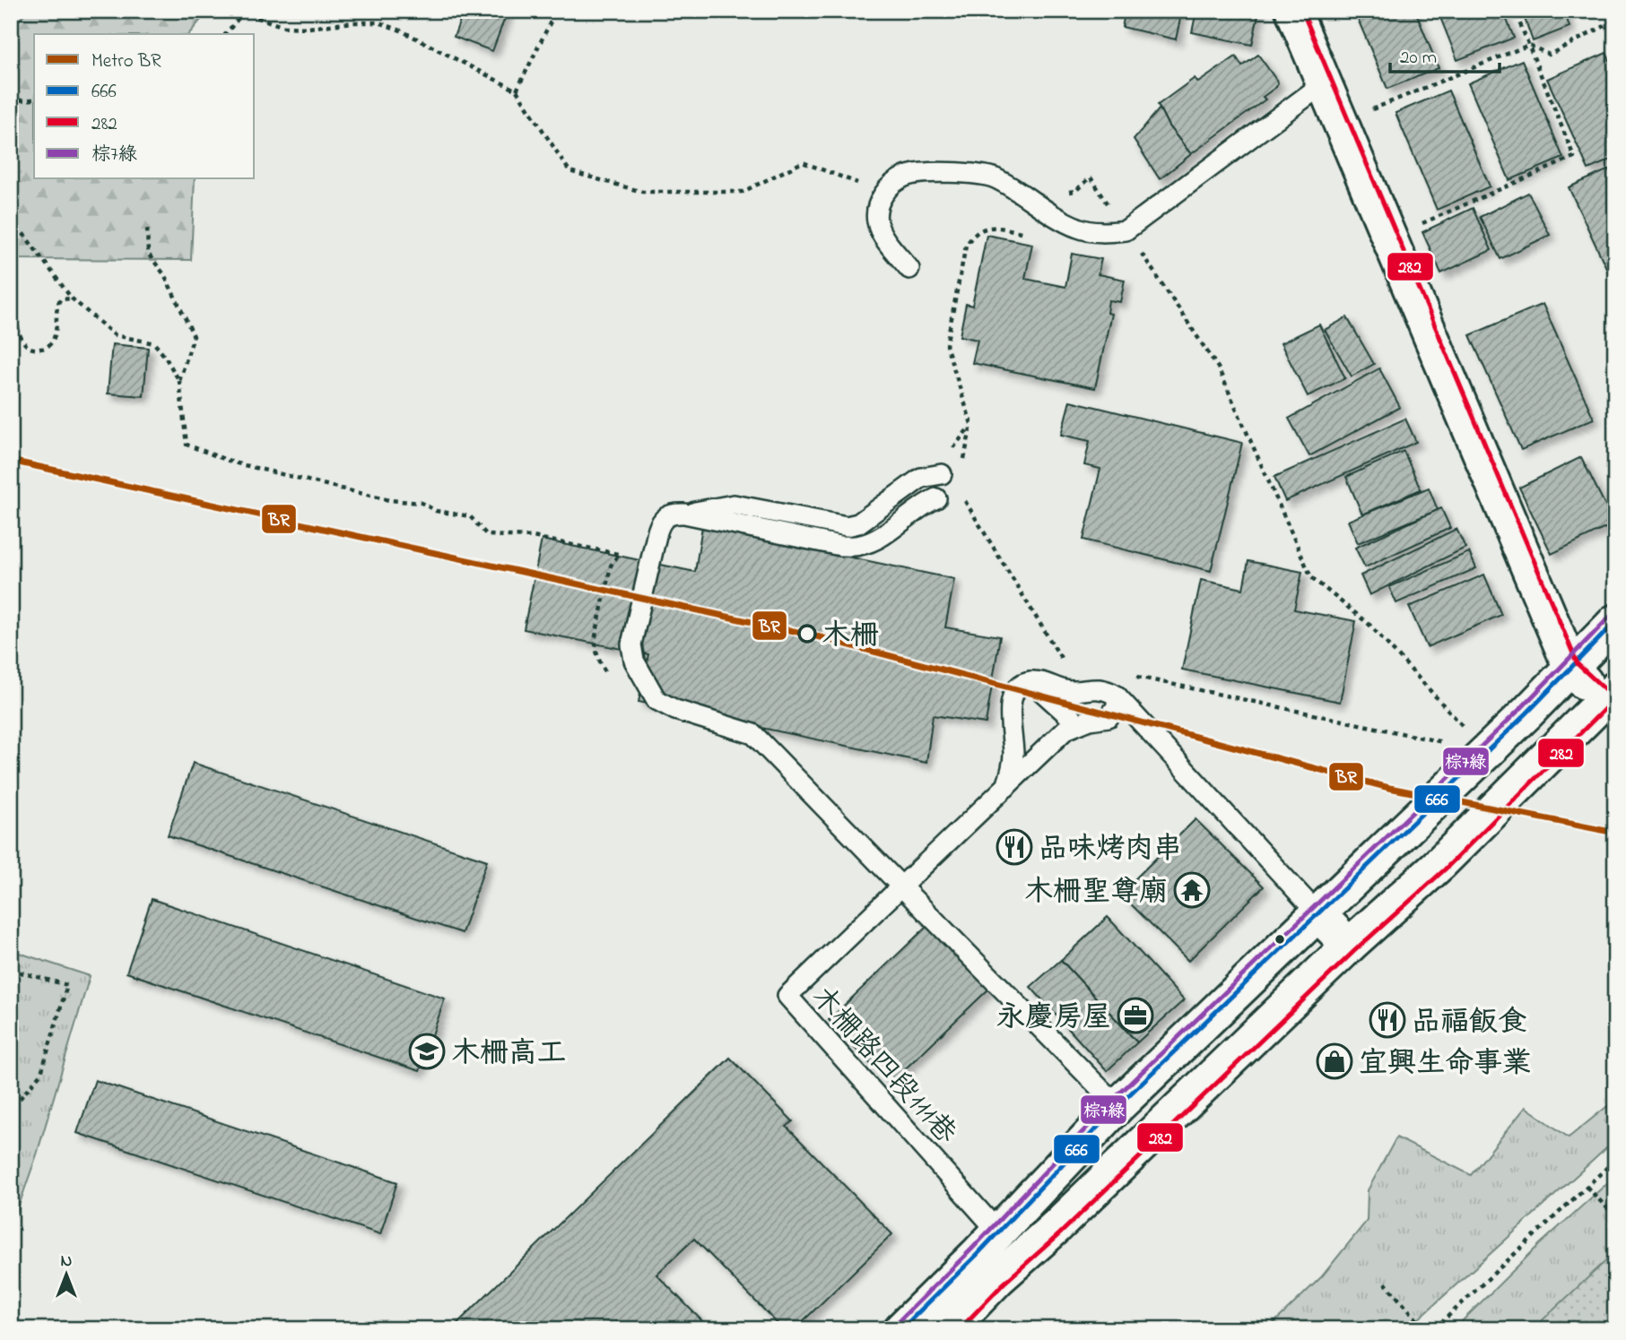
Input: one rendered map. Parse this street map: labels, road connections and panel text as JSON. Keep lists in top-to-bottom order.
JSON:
{
  "streets": {
    "lane": ["木柵路四段111巷"]
  },
  "places": {
    "other": ["木柵"],
    "restaurant": ["品味烤肉串", "品福飯食"],
    "temple": ["木柵聖尊廟"],
    "office": ["永慶房屋"],
    "school or university": ["木柵高工"],
    "shop": ["宜興生命事業"]
  },
  "lines": [
    "transit line 282",
    "metro line BR",
    "transit line 棕7綠",
    "transit line 666"
  ],
  "legend": [
    "Metro BR",
    "666",
    "282",
    "棕7綠"
  ],
  "scale_bar": "20 m",
  "north": "top"
}
